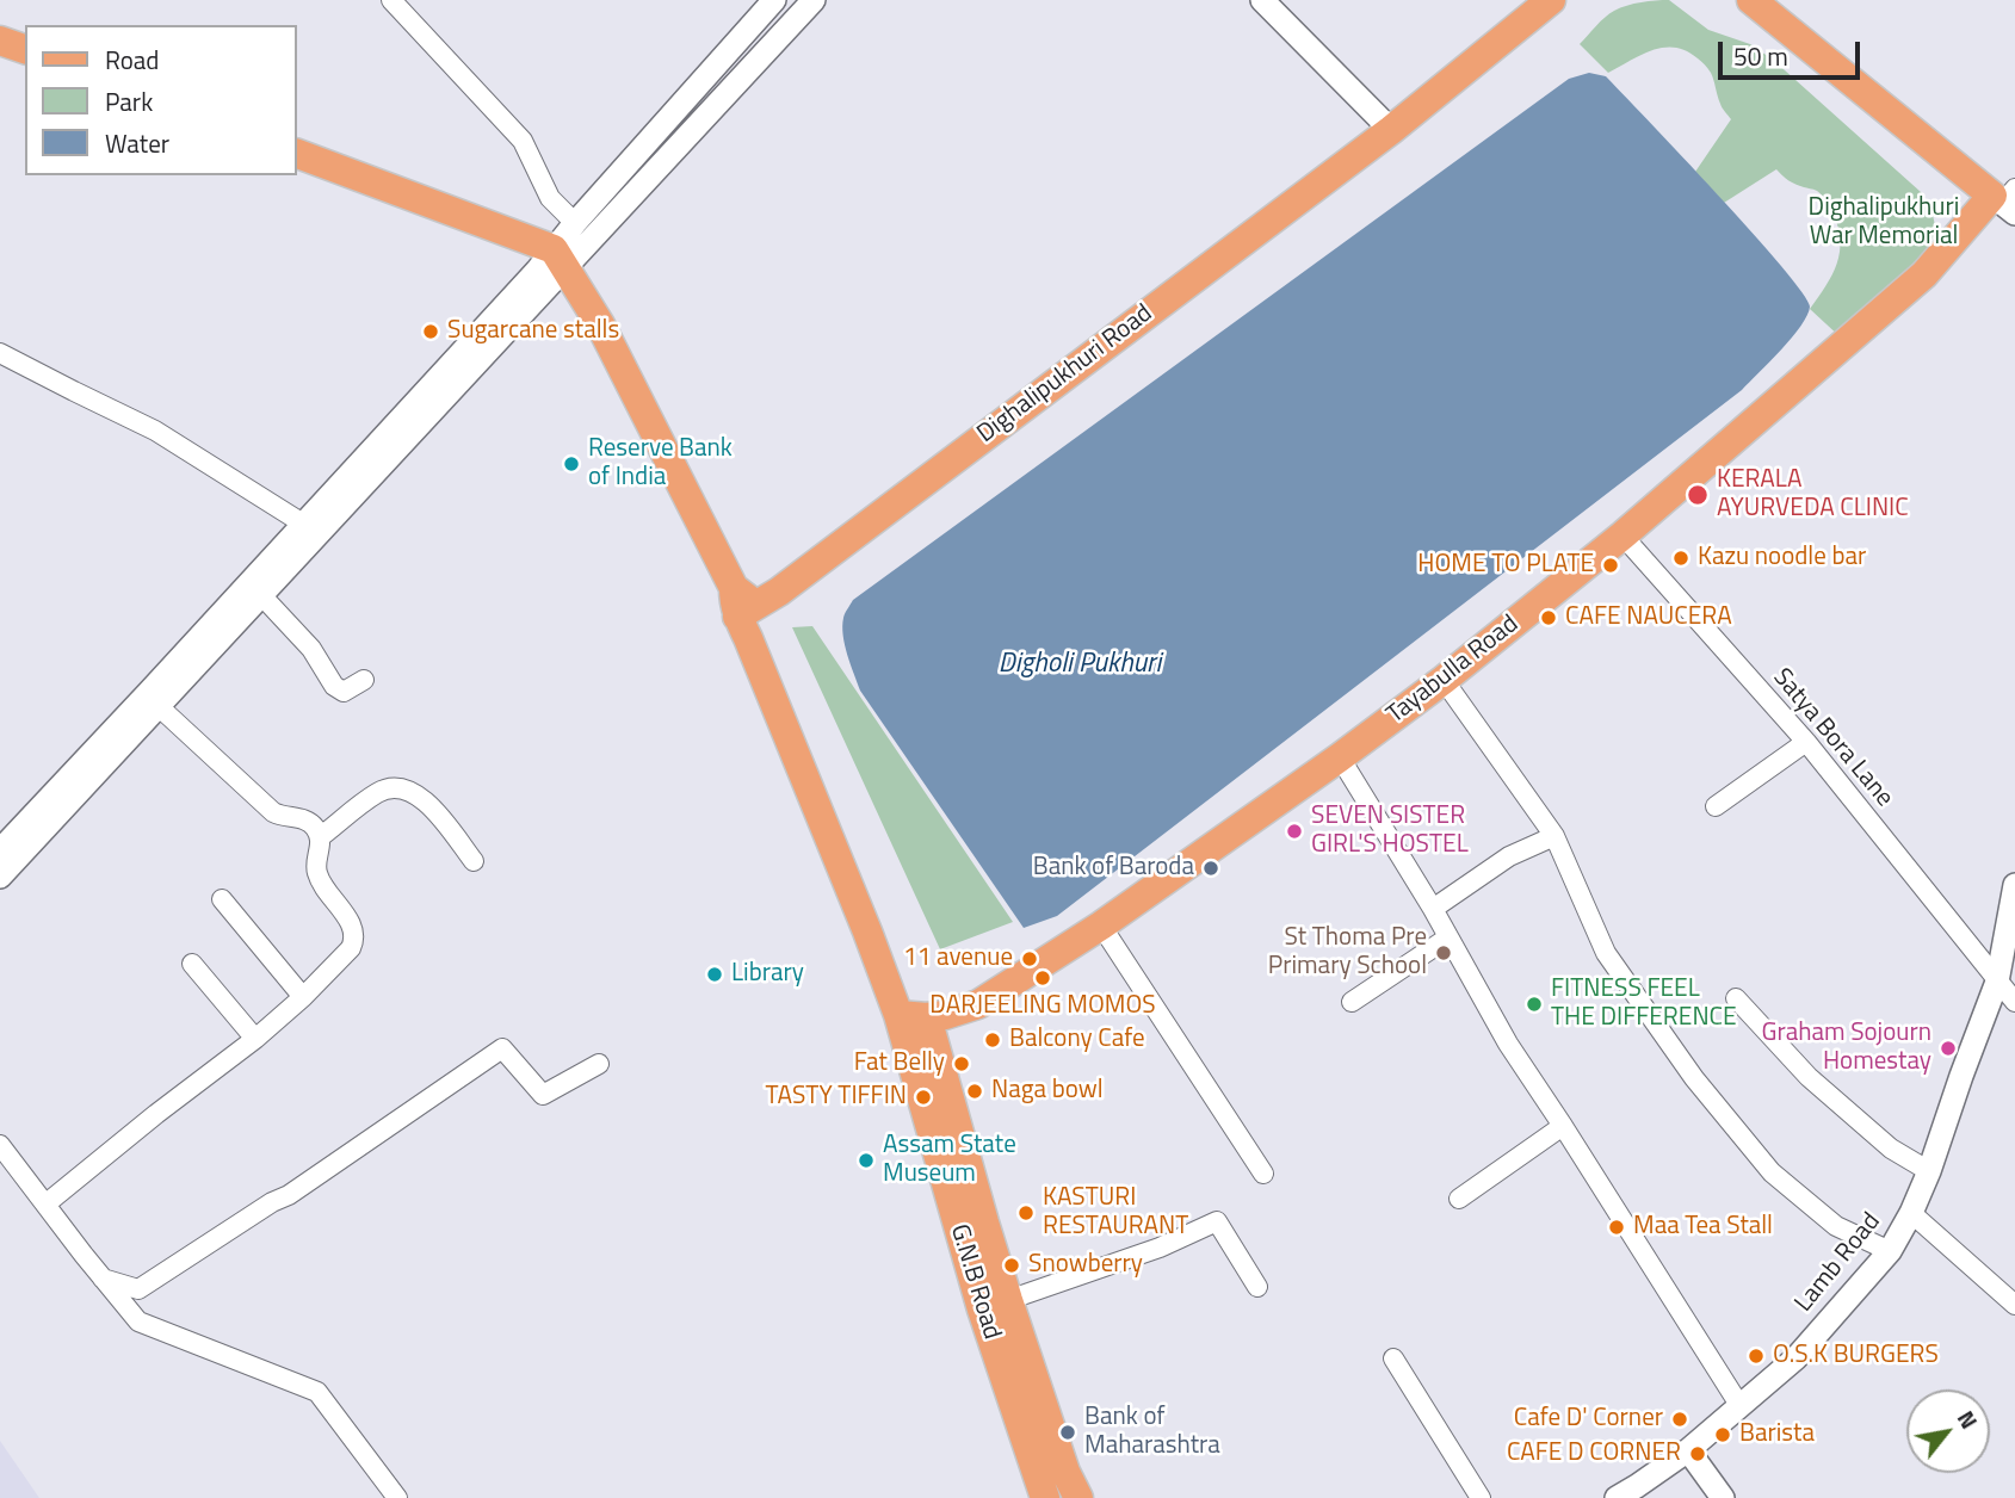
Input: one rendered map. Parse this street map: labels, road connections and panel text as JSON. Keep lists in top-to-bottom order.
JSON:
{
  "streets": {
    "main road": ["Dighalipukhuri Road", "Tayabulla Road", "G.N.B Road"],
    "street": ["Satya Bora Lane", "Lamb Road"]
  },
  "crossings": [
    ["Tayabulla Road", "Satya Bora Lane"],
    ["Tayabulla Road", "G.N.B Road"],
    ["Satya Bora Lane", "Lamb Road"]
  ],
  "water": ["Digholi Pukhuri"],
  "parks": ["Dighalipukhuri War Memorial"],
  "places": [
    "Sugarcane stalls",
    "Reserve Bank of India",
    "KERALA AYURVEDA CLINIC",
    "Kazu noodle bar",
    "HOME TO PLATE",
    "CAFE NAUCERA",
    "SEVEN SISTER GIRL'S HOSTEL",
    "Bank of Baroda",
    "St Thoma Pre Primary School",
    "11 avenue",
    "Library",
    "DARJEELING MOMOS",
    "FITNESS FEEL THE DIFFERENCE",
    "Balcony Cafe",
    "Graham Sojourn Homestay",
    "Fat Belly",
    "Naga bowl",
    "TASTY TIFFIN",
    "Assam State Museum",
    "KASTURI RESTAURANT",
    "Maa Tea Stall",
    "Snowberry",
    "O.S.K BURGERS",
    "Cafe D' Corner",
    "Bank of Maharashtra",
    "Barista",
    "CAFE D CORNER"
  ],
  "legend": ["Road", "Park", "Water"],
  "scale_bar": "50 m",
  "north": "top right"
}
